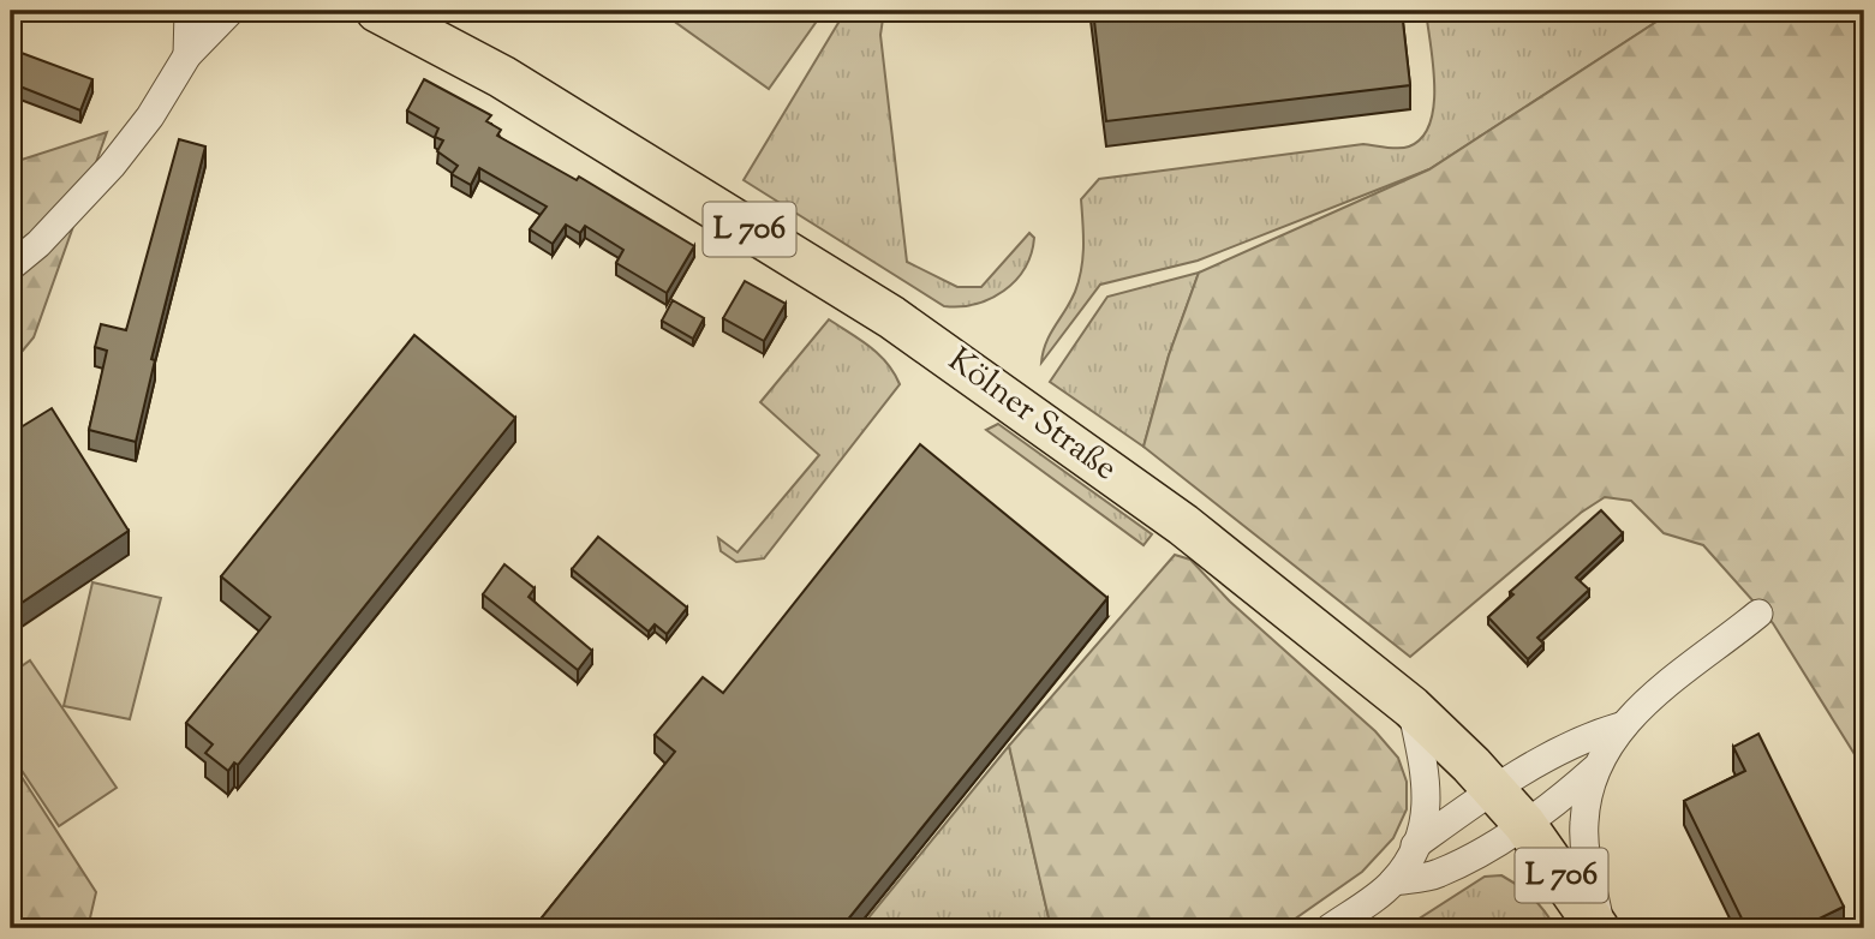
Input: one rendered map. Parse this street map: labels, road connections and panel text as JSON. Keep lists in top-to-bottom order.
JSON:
{
  "streets": {
    "main road": ["L 706", "Kölner Straße"]
  }
}
